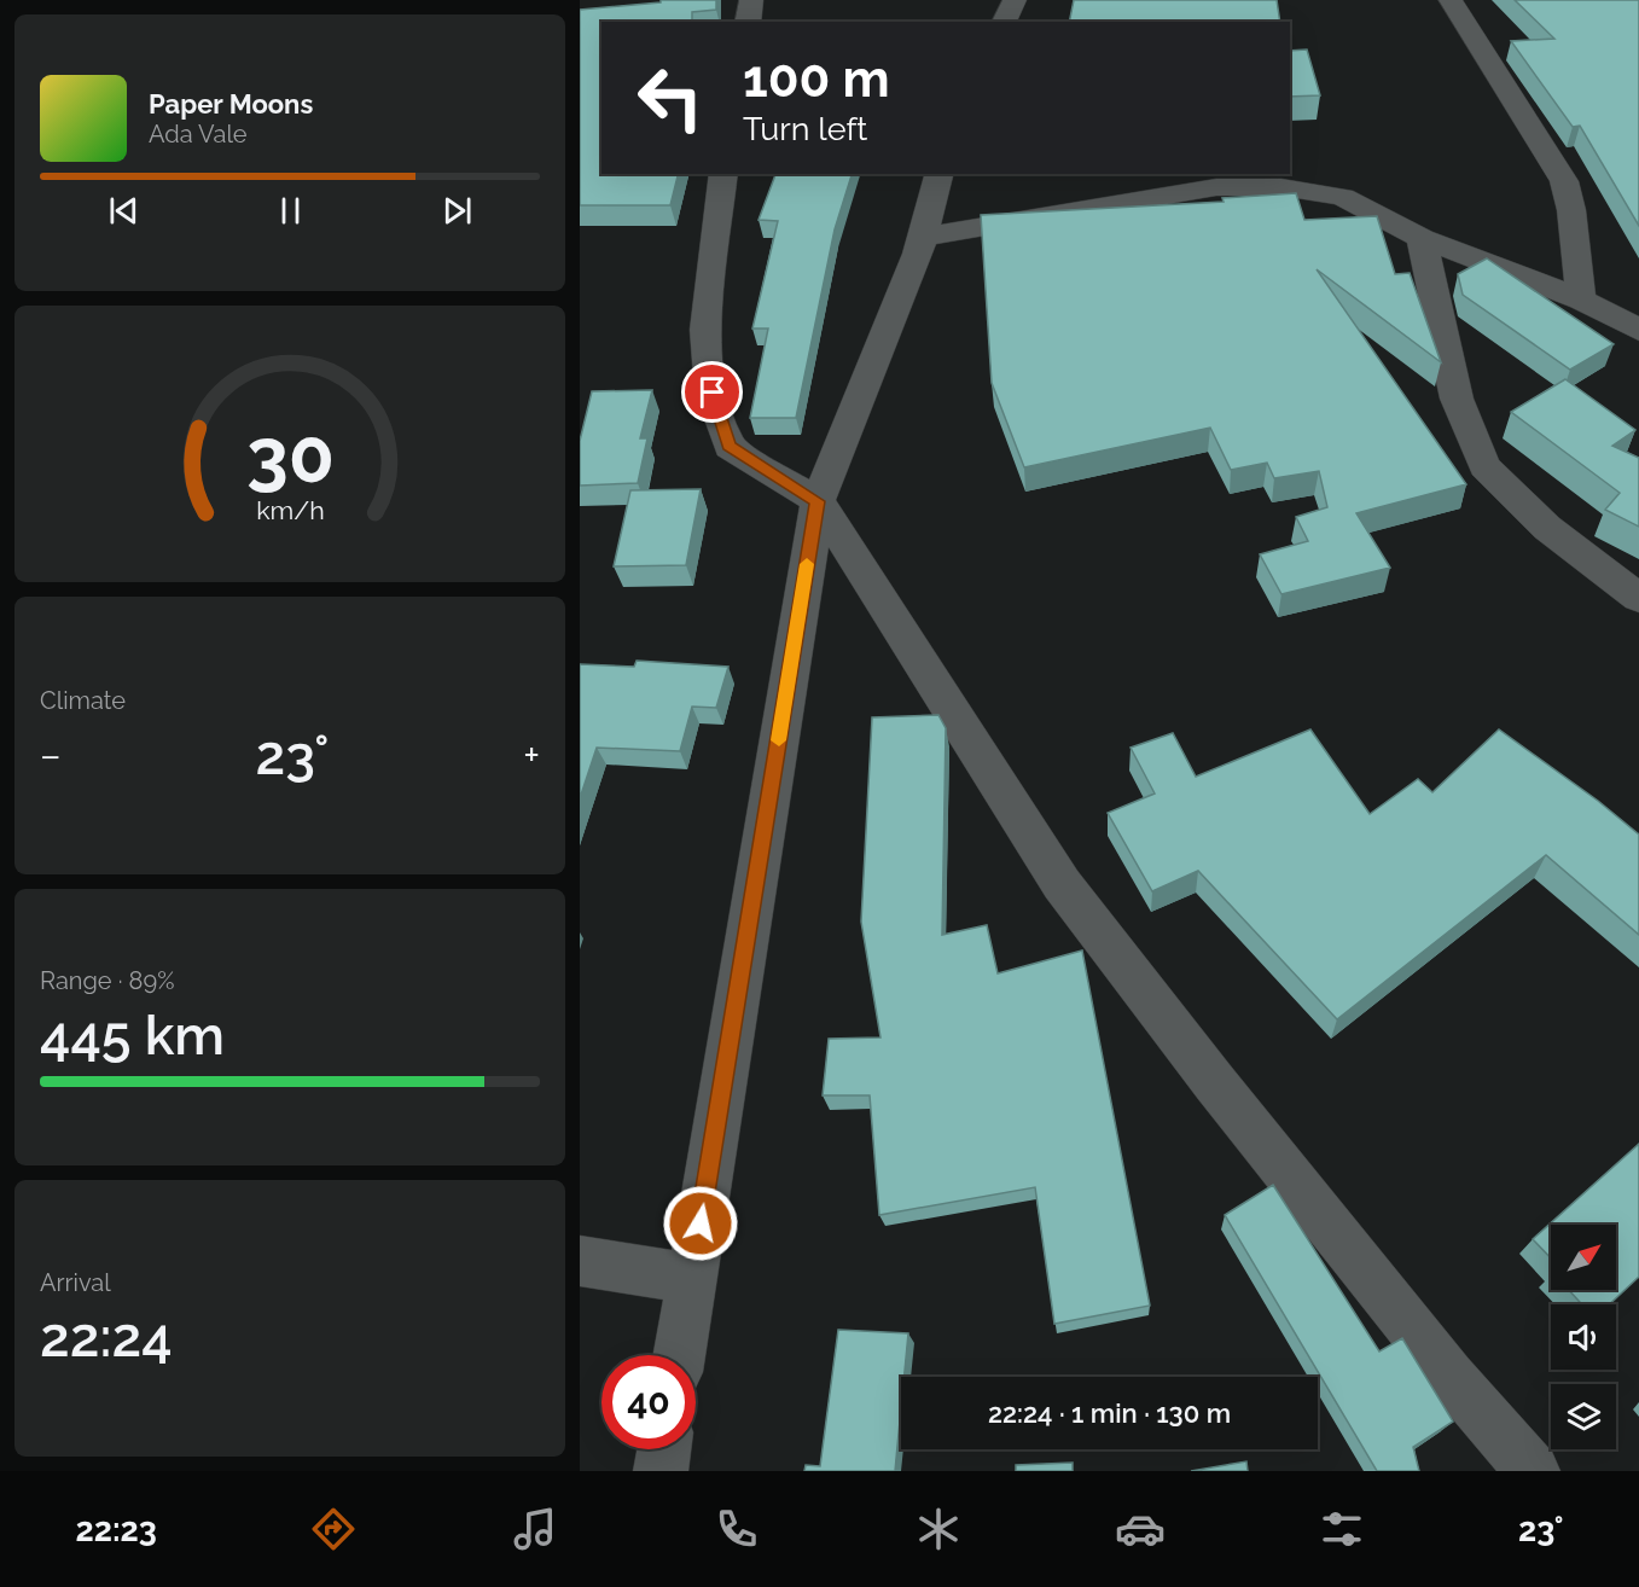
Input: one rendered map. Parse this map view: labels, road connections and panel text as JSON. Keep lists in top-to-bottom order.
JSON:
{
  "north": "top right",
  "page": {
    "turn": ["100 m", "Turn left"],
    "song": ["Paper Moons", "Ada Vale"],
    "tile": [
      "Climate",
      ["Range · 89%", "445 km"],
      ["Arrival", "22:24"]
    ],
    "heat": ["−", "23°", "+"],
    "limit": "40",
    "trip": "22:24 · 1 min · 130 m",
    "tabs": ["22:23", "23°"],
    "gauge": ["30", "km/h"]
  }
}
